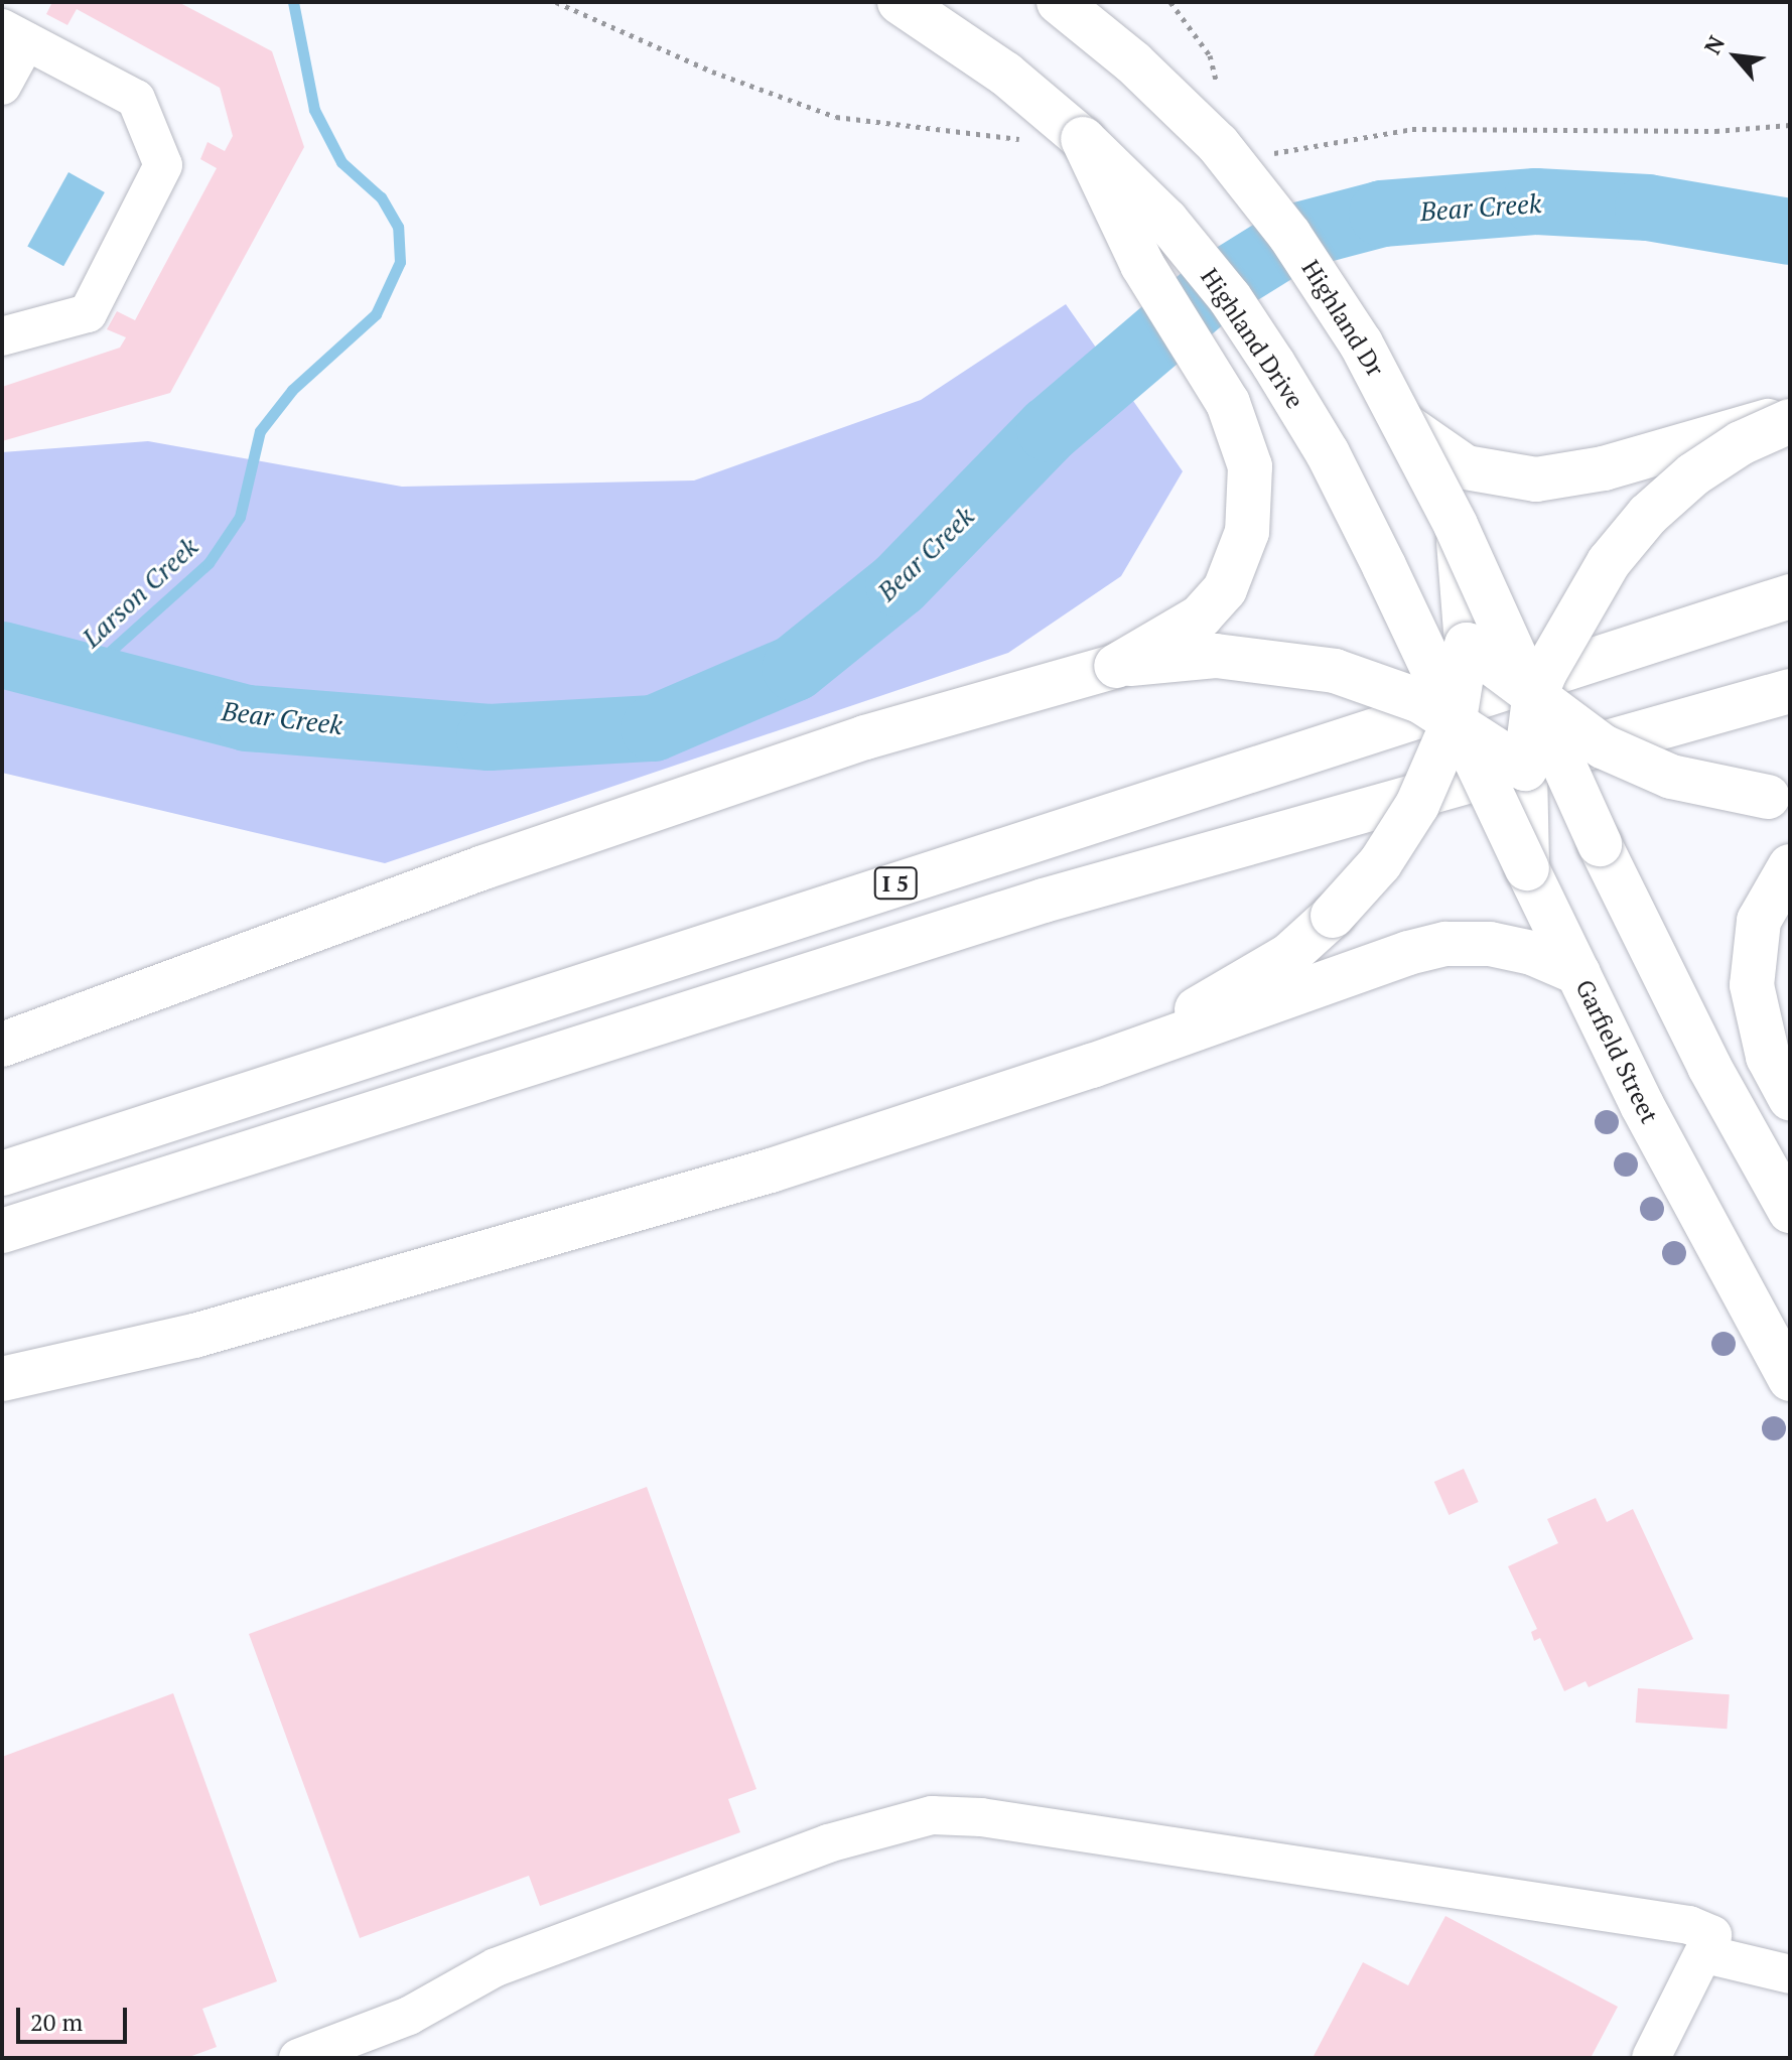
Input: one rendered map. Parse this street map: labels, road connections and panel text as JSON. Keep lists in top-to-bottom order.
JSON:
{
  "streets": {
    "main road": [
      "Highland Dr",
      "Highland Drive",
      "I 5",
      "Garfield Street"
    ]
  },
  "water": ["Bear Creek", "Larson Creek"],
  "scale_bar": "20 m",
  "north": "top left"
}
